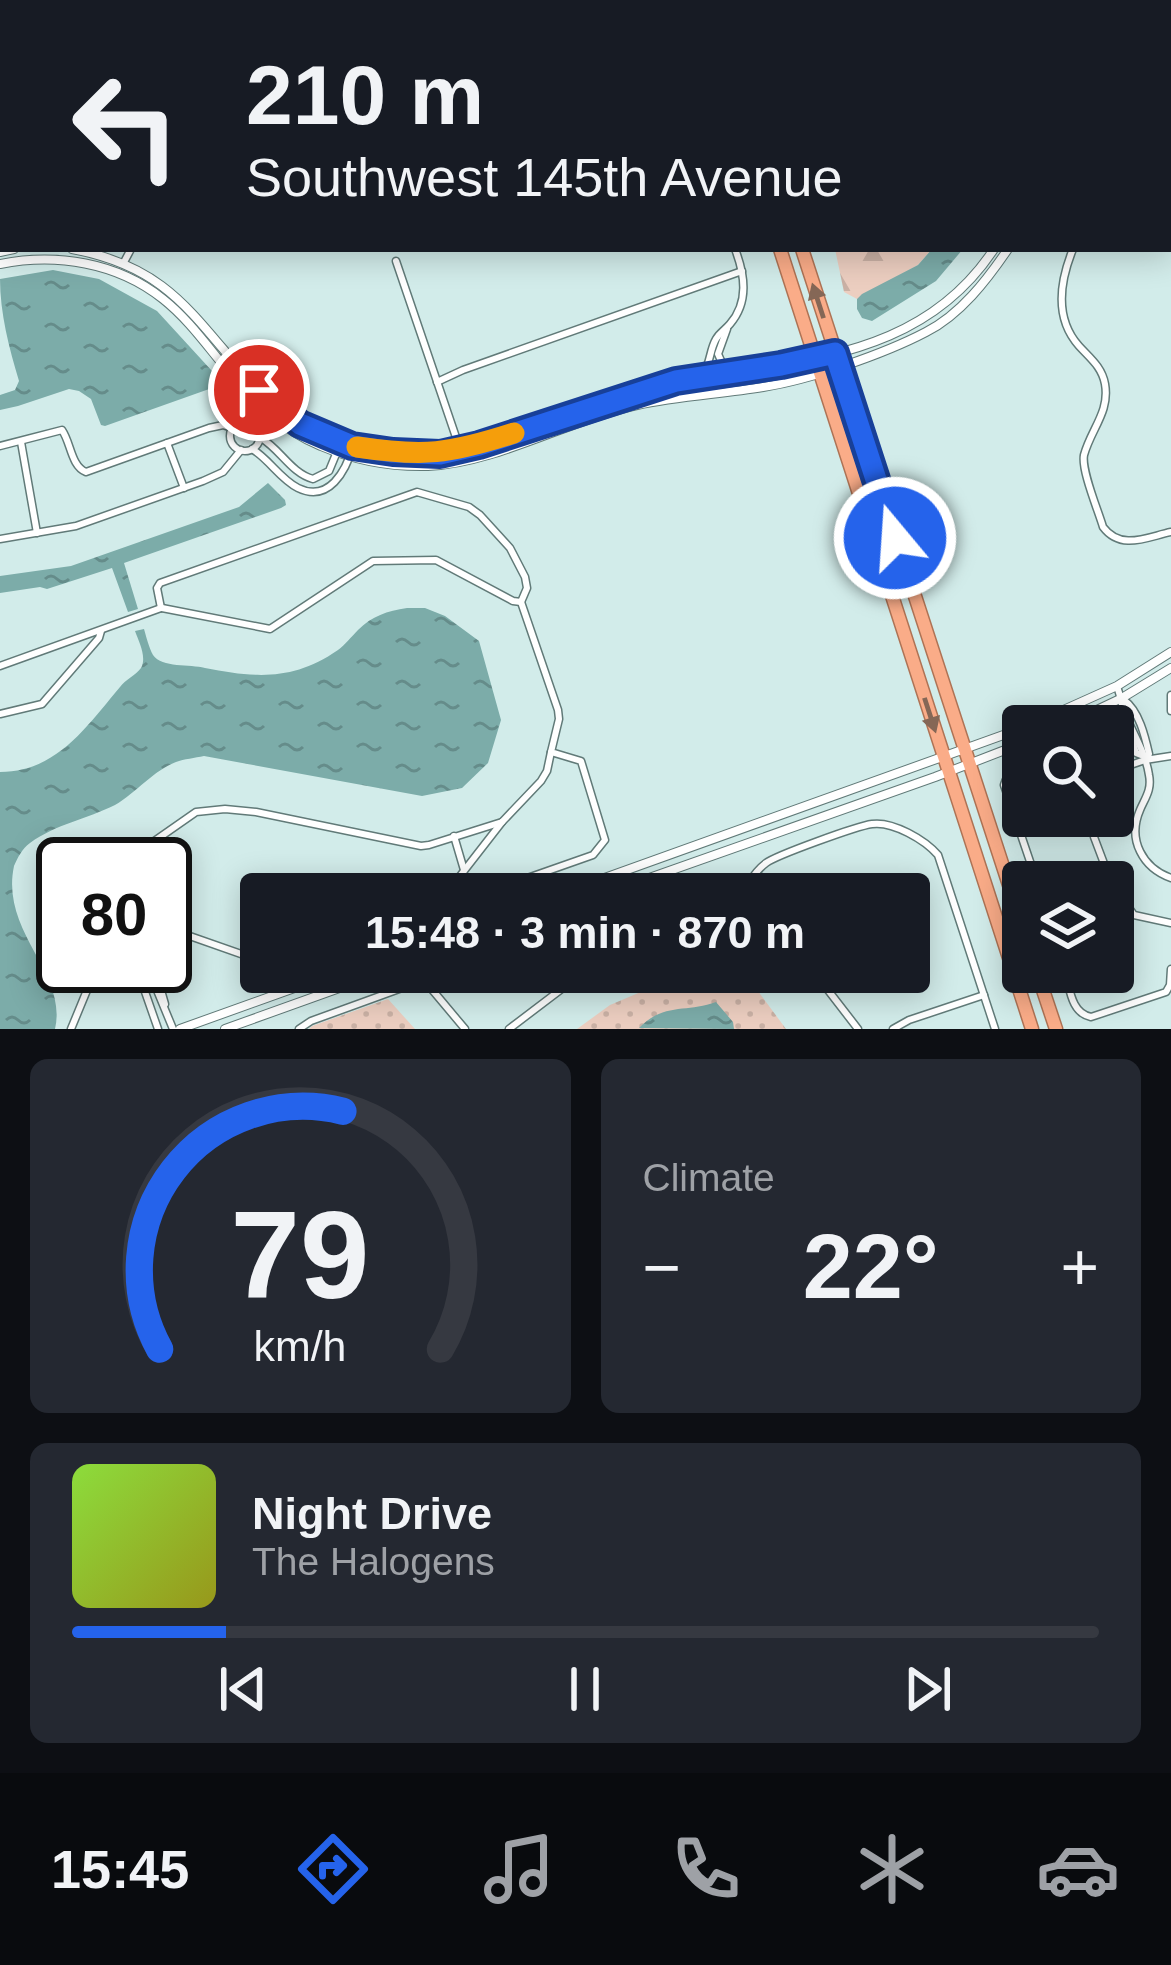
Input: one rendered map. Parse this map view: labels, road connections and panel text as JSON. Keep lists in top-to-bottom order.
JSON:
{
  "page": {
    "turn": ["210 m", "Southwest 145th Avenue"],
    "limit": "80",
    "trip": "15:48 · 3 min · 870 m",
    "tile": "Climate",
    "heat": ["−", "22°", "+"],
    "song": ["Night Drive", "The Halogens"],
    "tabs": "15:45",
    "gauge": ["79", "km/h"]
  }
}
